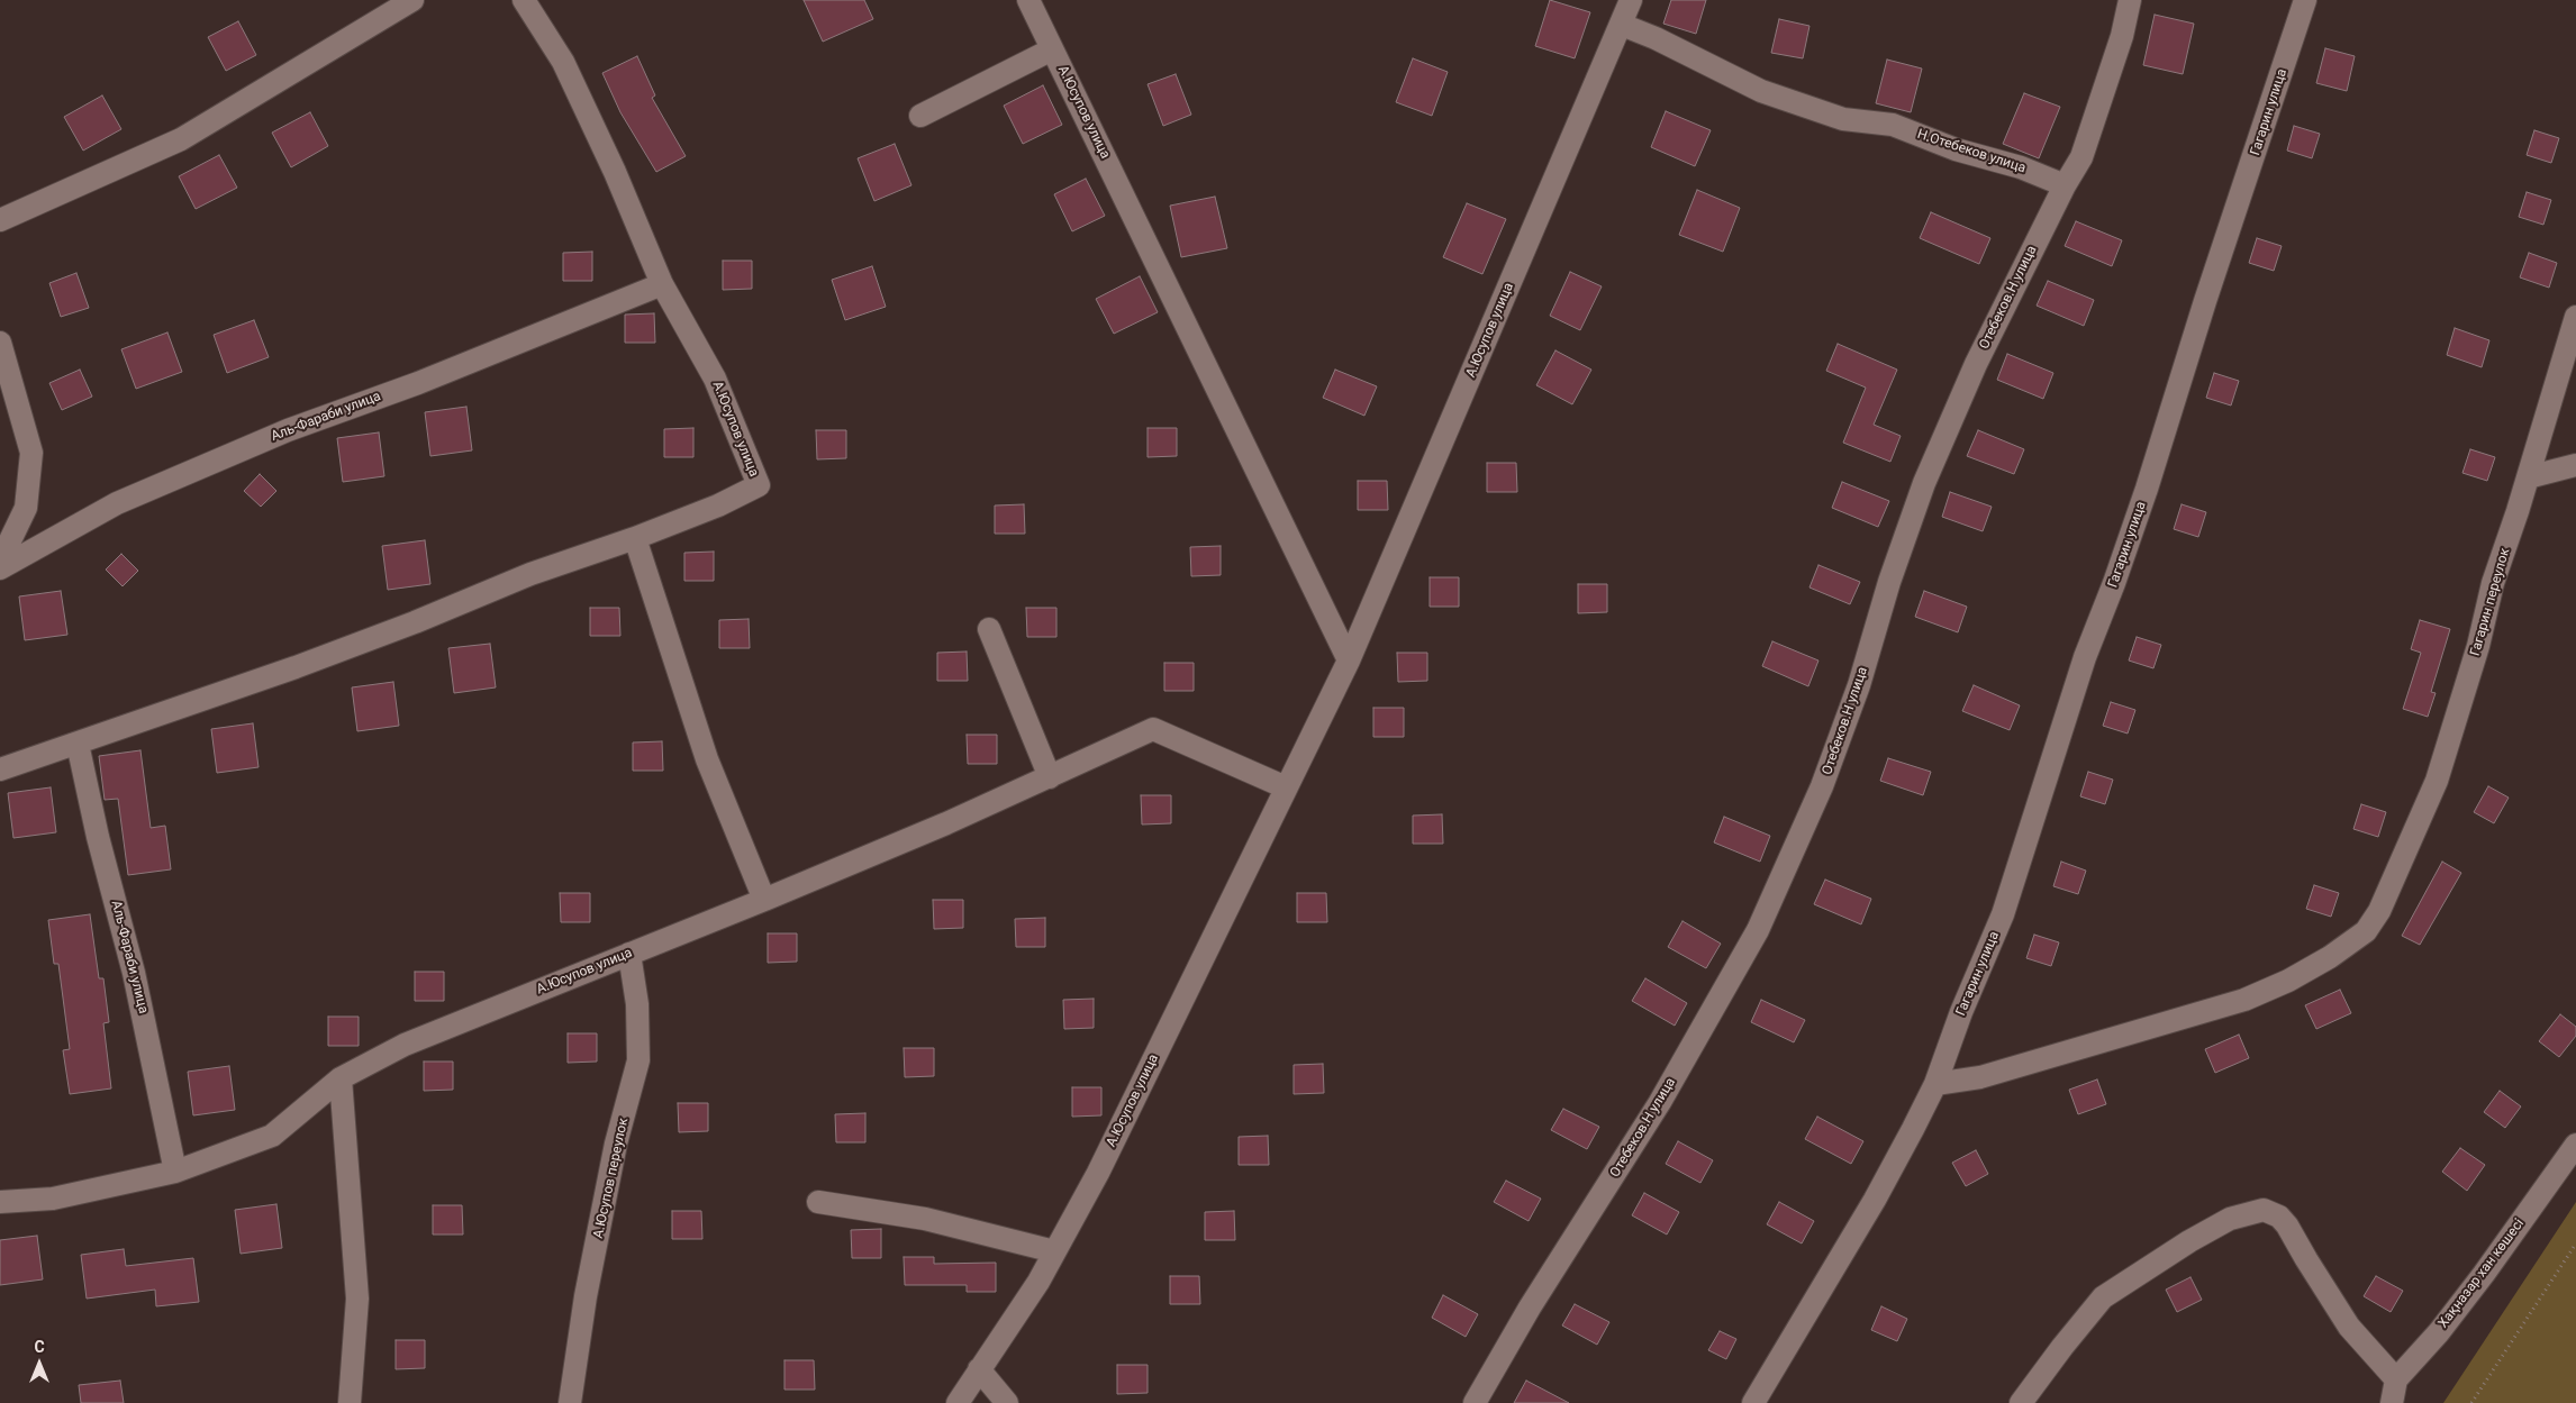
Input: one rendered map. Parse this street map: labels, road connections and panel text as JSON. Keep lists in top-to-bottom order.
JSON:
{
  "streets": {
    "street": [
      "А.Юсупов улица",
      "Гагарин улица",
      "Н.Отебеков улица",
      "Отебеков.Н улица",
      "Аль-Фараби улица",
      "Гагарин переулок",
      "А.Юсупов переулок",
      "Хақназар хан көшесі"
    ]
  },
  "crossings": [
    ["А.Юсупов улица", "Н.Отебеков улица"],
    ["А.Юсупов улица", "Аль-Фараби улица"],
    ["А.Юсупов улица", "А.Юсупов переулок"],
    ["Гагарин улица", "Гагарин переулок"],
    ["Н.Отебеков улица", "Отебеков.Н улица"]
  ],
  "north": "top"
}
